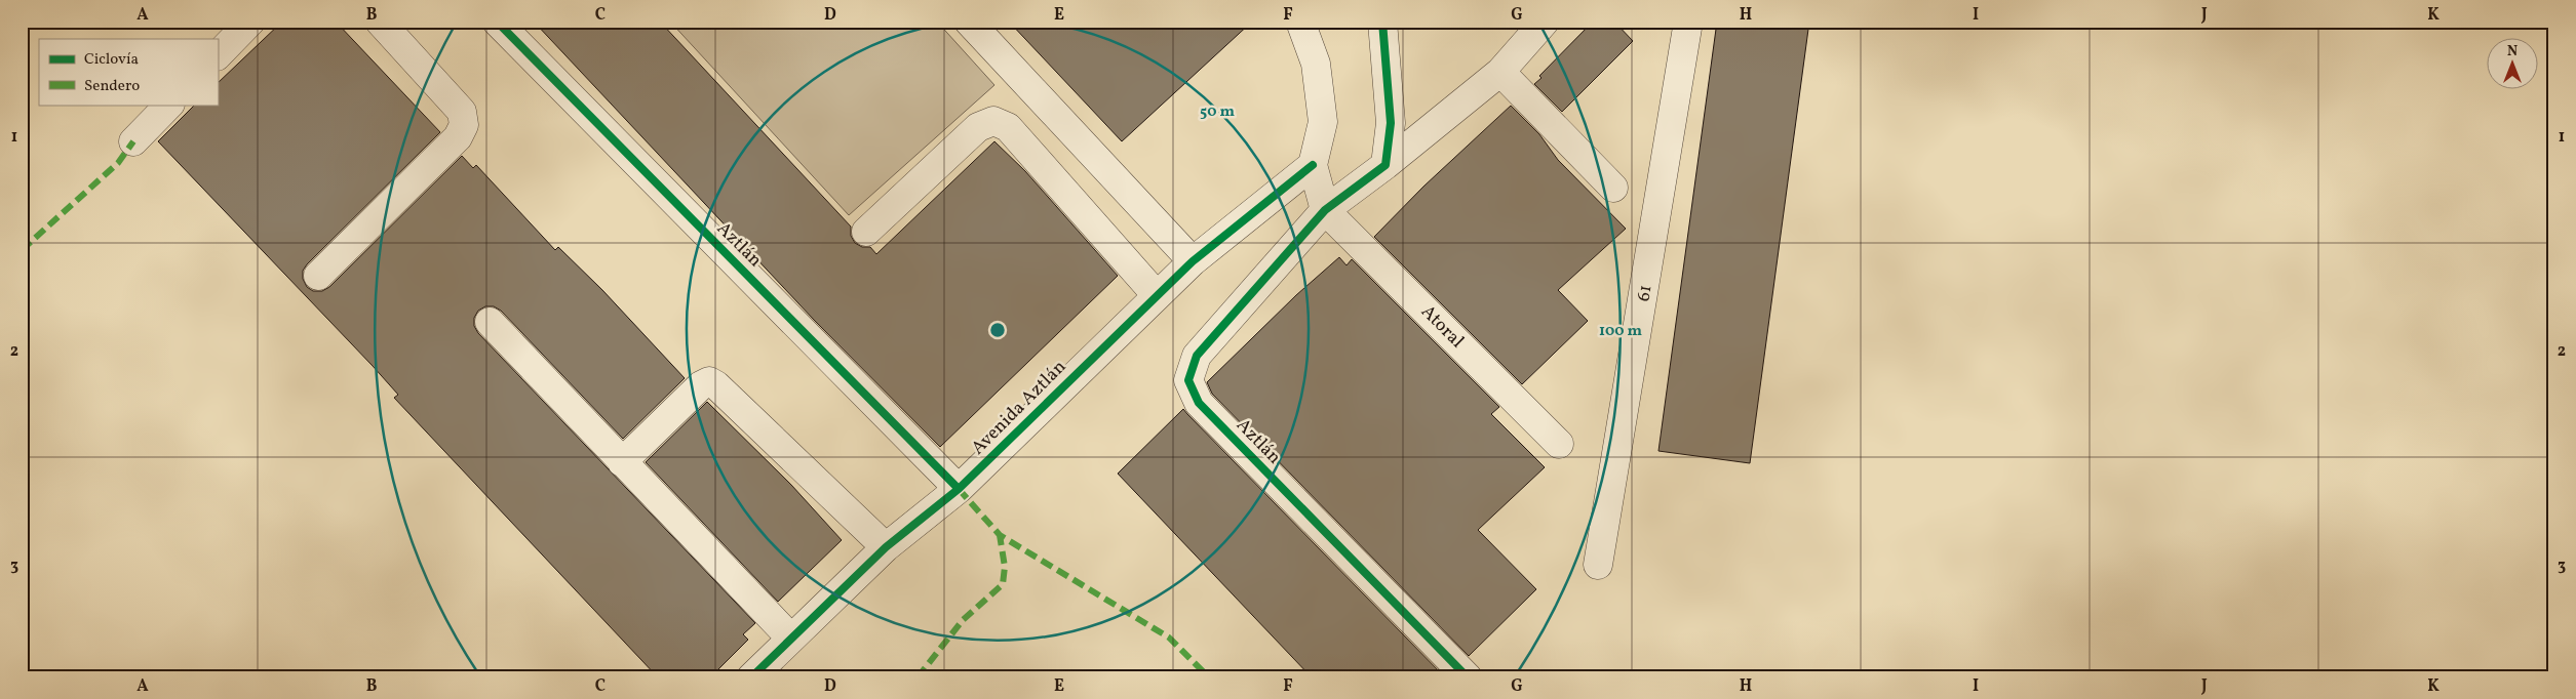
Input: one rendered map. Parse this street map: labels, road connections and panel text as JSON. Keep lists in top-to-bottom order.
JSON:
{
  "streets": {
    "street": [
      "Aztlán",
      "61",
      "Atoral",
      "Avenida Aztlán"
    ]
  },
  "crossings": [
    ["Aztlán", "Atoral"],
    ["Aztlán", "Avenida Aztlán"]
  ],
  "legend": ["Ciclovía", "Sendero"],
  "north": "top",
  "grid": {
    "columns": [
      "A",
      "B",
      "C",
      "D",
      "E",
      "F",
      "G",
      "H",
      "I",
      "J",
      "K"
    ],
    "rows": ["1", "2", "3"]
  },
  "rings": ["50 m", "100 m"]
}
